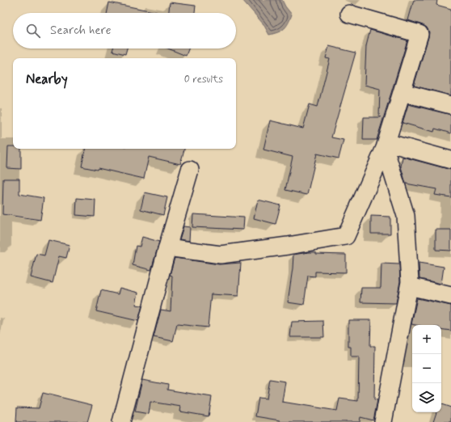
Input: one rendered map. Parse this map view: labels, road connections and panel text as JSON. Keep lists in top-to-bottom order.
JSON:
{
  "page": {
    "search": "Search here",
    "heading": ["Nearby", "0 results"],
    "map_buttons": ["+", "−"]
  }
}
